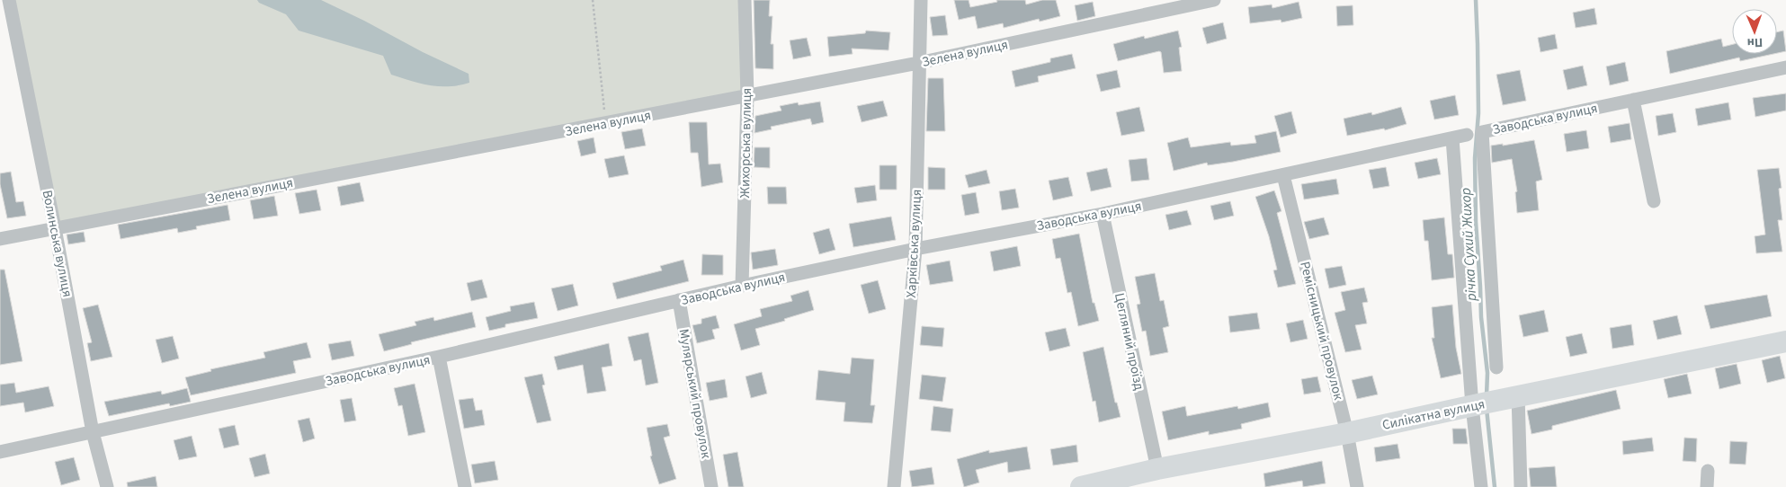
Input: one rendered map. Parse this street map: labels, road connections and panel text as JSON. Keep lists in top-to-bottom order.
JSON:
{
  "streets": {
    "main road": ["Силікатна вулиця"],
    "street": [
      "Зелена вулиця",
      "Заводська вулиця",
      "Жихорська вулиця",
      "Волинська вулиця",
      "Харківська вулиця",
      "Ремісницький провулок",
      "Цегляний проїзд",
      "Мулярський провулок"
    ]
  },
  "crossings": [
    ["Зелена вулиця", "Жихорська вулиця"],
    ["Зелена вулиця", "Волинська вулиця"],
    ["Зелена вулиця", "Харківська вулиця"],
    ["Заводська вулиця", "Жихорська вулиця"],
    ["Заводська вулиця", "Волинська вулиця"],
    ["Заводська вулиця", "Харківська вулиця"],
    ["Заводська вулиця", "Ремісницький провулок"],
    ["Заводська вулиця", "Цегляний проїзд"],
    ["Заводська вулиця", "Мулярський провулок"],
    ["Ремісницький провулок", "Силікатна вулиця"],
    ["Цегляний проїзд", "Силікатна вулиця"]
  ],
  "water": ["річка Сухий Жихор"],
  "north": "bottom"
}
